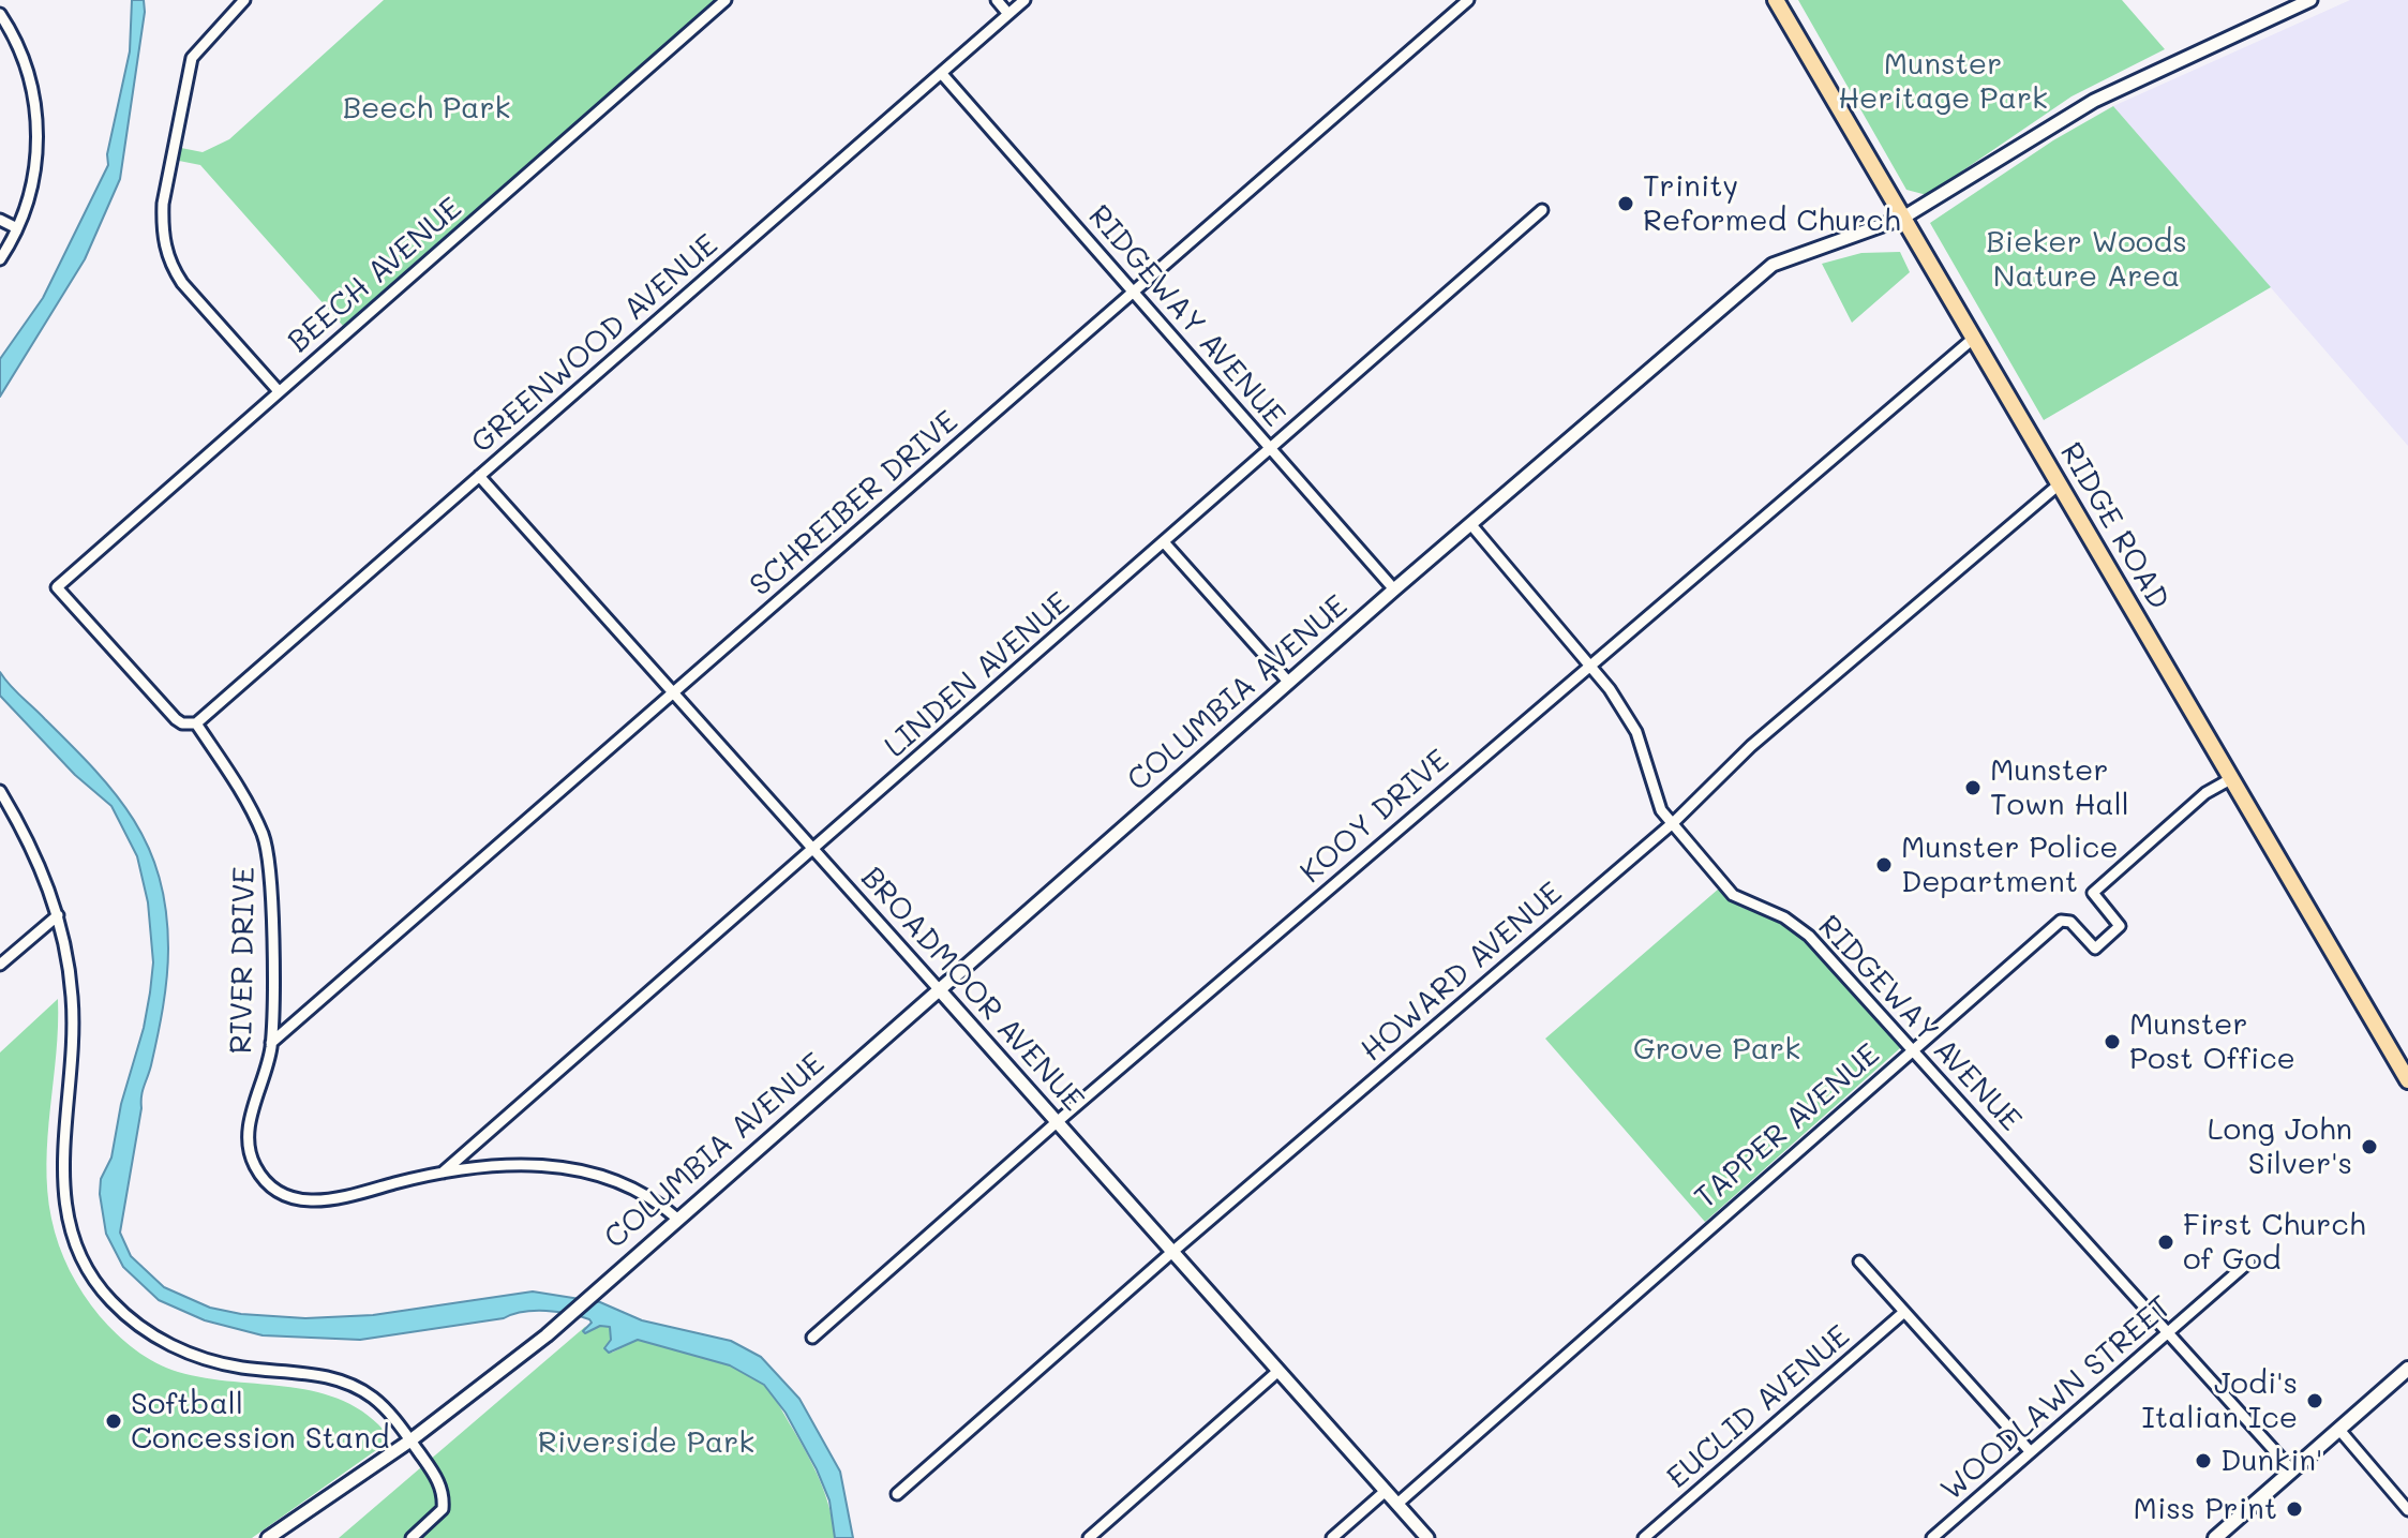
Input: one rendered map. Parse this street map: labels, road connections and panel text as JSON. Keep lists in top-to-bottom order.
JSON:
{
  "streets": {
    "main road": ["RIDGE ROAD"],
    "street": [
      "BEECH AVENUE",
      "RIDGEWAY AVENUE",
      "GREENWOOD AVENUE",
      "SCHREIBER DRIVE",
      "LINDEN AVENUE",
      "COLUMBIA AVENUE",
      "KOOY DRIVE",
      "RIVER DRIVE",
      "HOWARD AVENUE",
      "BROADMOOR AVENUE",
      "TAPPER AVENUE",
      "WOODLAWN STREET",
      "EUCLID AVENUE"
    ]
  },
  "crossings": [
    ["BEECH AVENUE", "RIVER DRIVE"],
    ["RIDGEWAY AVENUE", "GREENWOOD AVENUE"],
    ["RIDGEWAY AVENUE", "SCHREIBER DRIVE"],
    ["RIDGEWAY AVENUE", "LINDEN AVENUE"],
    ["RIDGEWAY AVENUE", "COLUMBIA AVENUE"],
    ["RIDGEWAY AVENUE", "KOOY DRIVE"],
    ["RIDGEWAY AVENUE", "HOWARD AVENUE"],
    ["RIDGEWAY AVENUE", "TAPPER AVENUE"],
    ["RIDGEWAY AVENUE", "WOODLAWN STREET"],
    ["GREENWOOD AVENUE", "RIVER DRIVE"],
    ["GREENWOOD AVENUE", "BROADMOOR AVENUE"],
    ["SCHREIBER DRIVE", "RIVER DRIVE"],
    ["SCHREIBER DRIVE", "BROADMOOR AVENUE"],
    ["RIDGE ROAD", "COLUMBIA AVENUE"],
    ["RIDGE ROAD", "KOOY DRIVE"],
    ["RIDGE ROAD", "HOWARD AVENUE"],
    ["RIDGE ROAD", "TAPPER AVENUE"],
    ["LINDEN AVENUE", "RIVER DRIVE"],
    ["LINDEN AVENUE", "BROADMOOR AVENUE"],
    ["COLUMBIA AVENUE", "RIVER DRIVE"],
    ["COLUMBIA AVENUE", "BROADMOOR AVENUE"],
    ["KOOY DRIVE", "BROADMOOR AVENUE"],
    ["HOWARD AVENUE", "BROADMOOR AVENUE"],
    ["BROADMOOR AVENUE", "TAPPER AVENUE"]
  ],
  "parks": [
    "Munster Heritage Park",
    "Beech Park",
    "Bieker Woods Nature Area",
    "Grove Park",
    "Riverside Park"
  ],
  "places": [
    "Trinity Reformed Church",
    "Munster Town Hall",
    "Munster Police Department",
    "Munster Post Office",
    "Long John Silver's",
    "First Church of God",
    "Jodi's Italian Ice",
    "Softball Concession Stand",
    "Dunkin'",
    "Miss Print"
  ]
}
